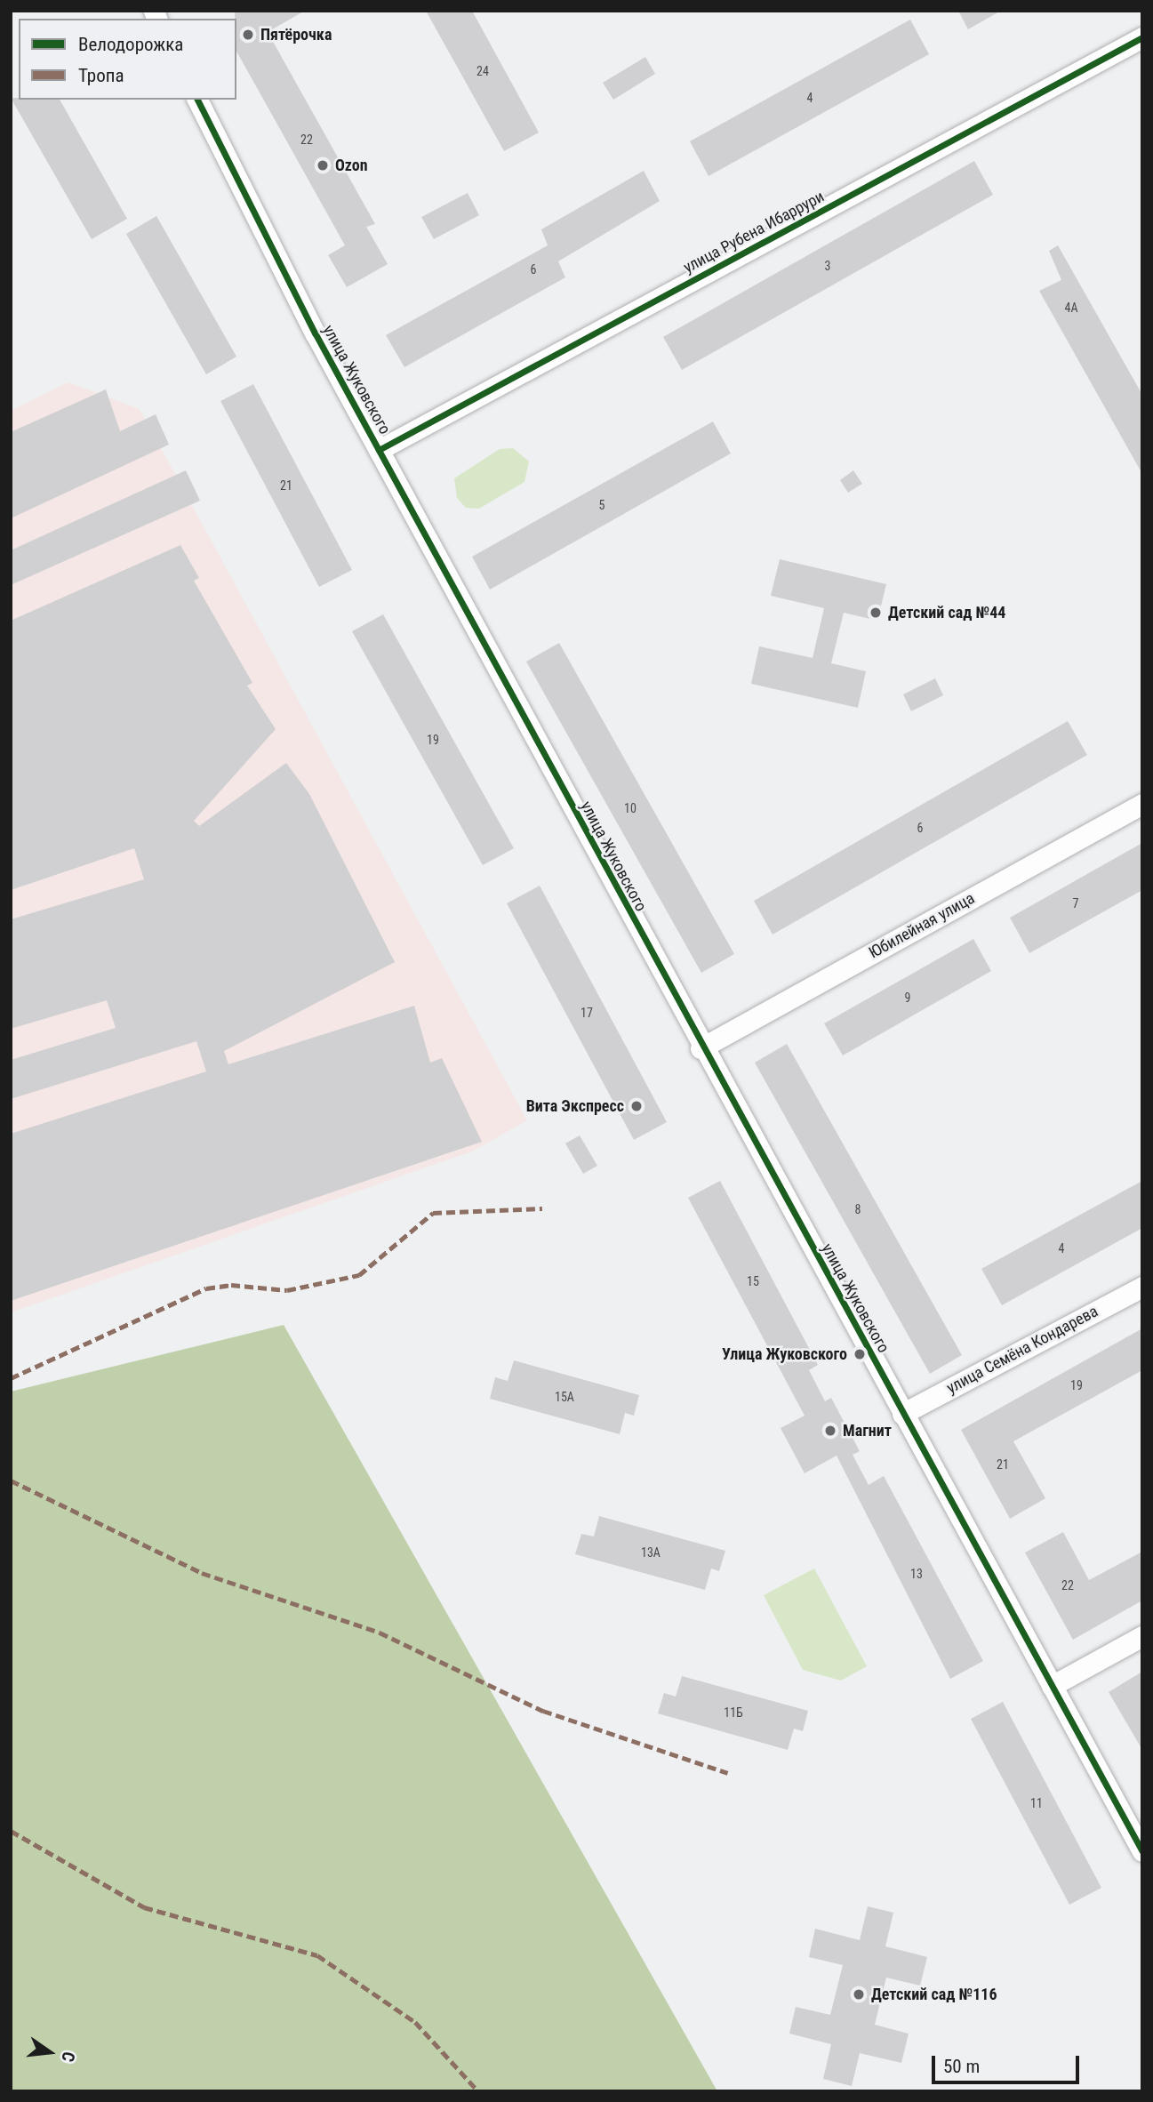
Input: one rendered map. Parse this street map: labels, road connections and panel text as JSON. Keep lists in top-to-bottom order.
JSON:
{
  "streets": {
    "street": [
      "улица Рубена Ибаррури",
      "улица Жуковского",
      "Юбилейная улица",
      "улица Семёна Кондарева"
    ]
  },
  "crossings": [
    ["улица Рубена Ибаррури", "улица Жуковского"],
    ["улица Жуковского", "Юбилейная улица"],
    ["улица Жуковского", "улица Семёна Кондарева"]
  ],
  "places": [
    "Пятёрочка",
    "Ozon",
    "Детский сад №44",
    "Вита Экспресс",
    "Улица Жуковского",
    "Магнит",
    "Детский сад №116"
  ],
  "house_numbers": [
    "24",
    "4",
    "22",
    "3",
    "6",
    "4А",
    "21",
    "5",
    "19",
    "10",
    "6",
    "7",
    "9",
    "17",
    "8",
    "4",
    "15",
    "19",
    "15А",
    "21",
    "13А",
    "13",
    "22",
    "11Б",
    "11"
  ],
  "legend": ["Велодорожка", "Тропа"],
  "scale_bar": "50 m",
  "north": "right"
}
